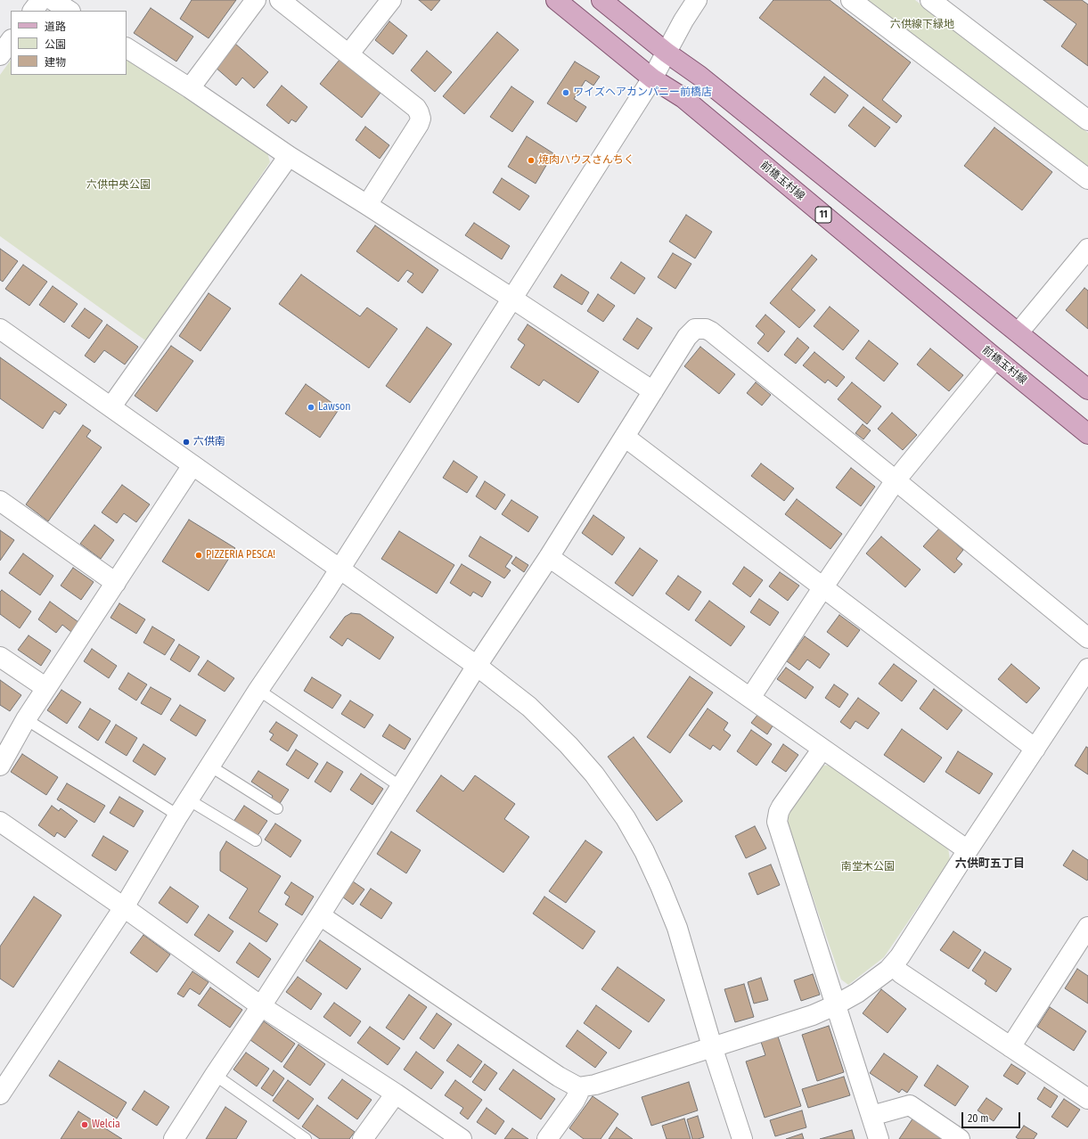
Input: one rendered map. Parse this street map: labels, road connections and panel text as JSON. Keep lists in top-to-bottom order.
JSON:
{
  "streets": {
    "main road": ["前橋玉村線", "11"]
  },
  "districts": ["六供町五丁目"],
  "parks": ["六供線下緑地", "六供中央公園", "南堂木公園"],
  "places": [
    "ワイズヘアカンパニー前橋店",
    "焼肉ハウスさんちく",
    "Lawson",
    "六供南",
    "PIZZERIA PESCA!",
    "Welcia"
  ],
  "legend": ["道路", "公園", "建物"],
  "scale_bar": "20 m"
}
